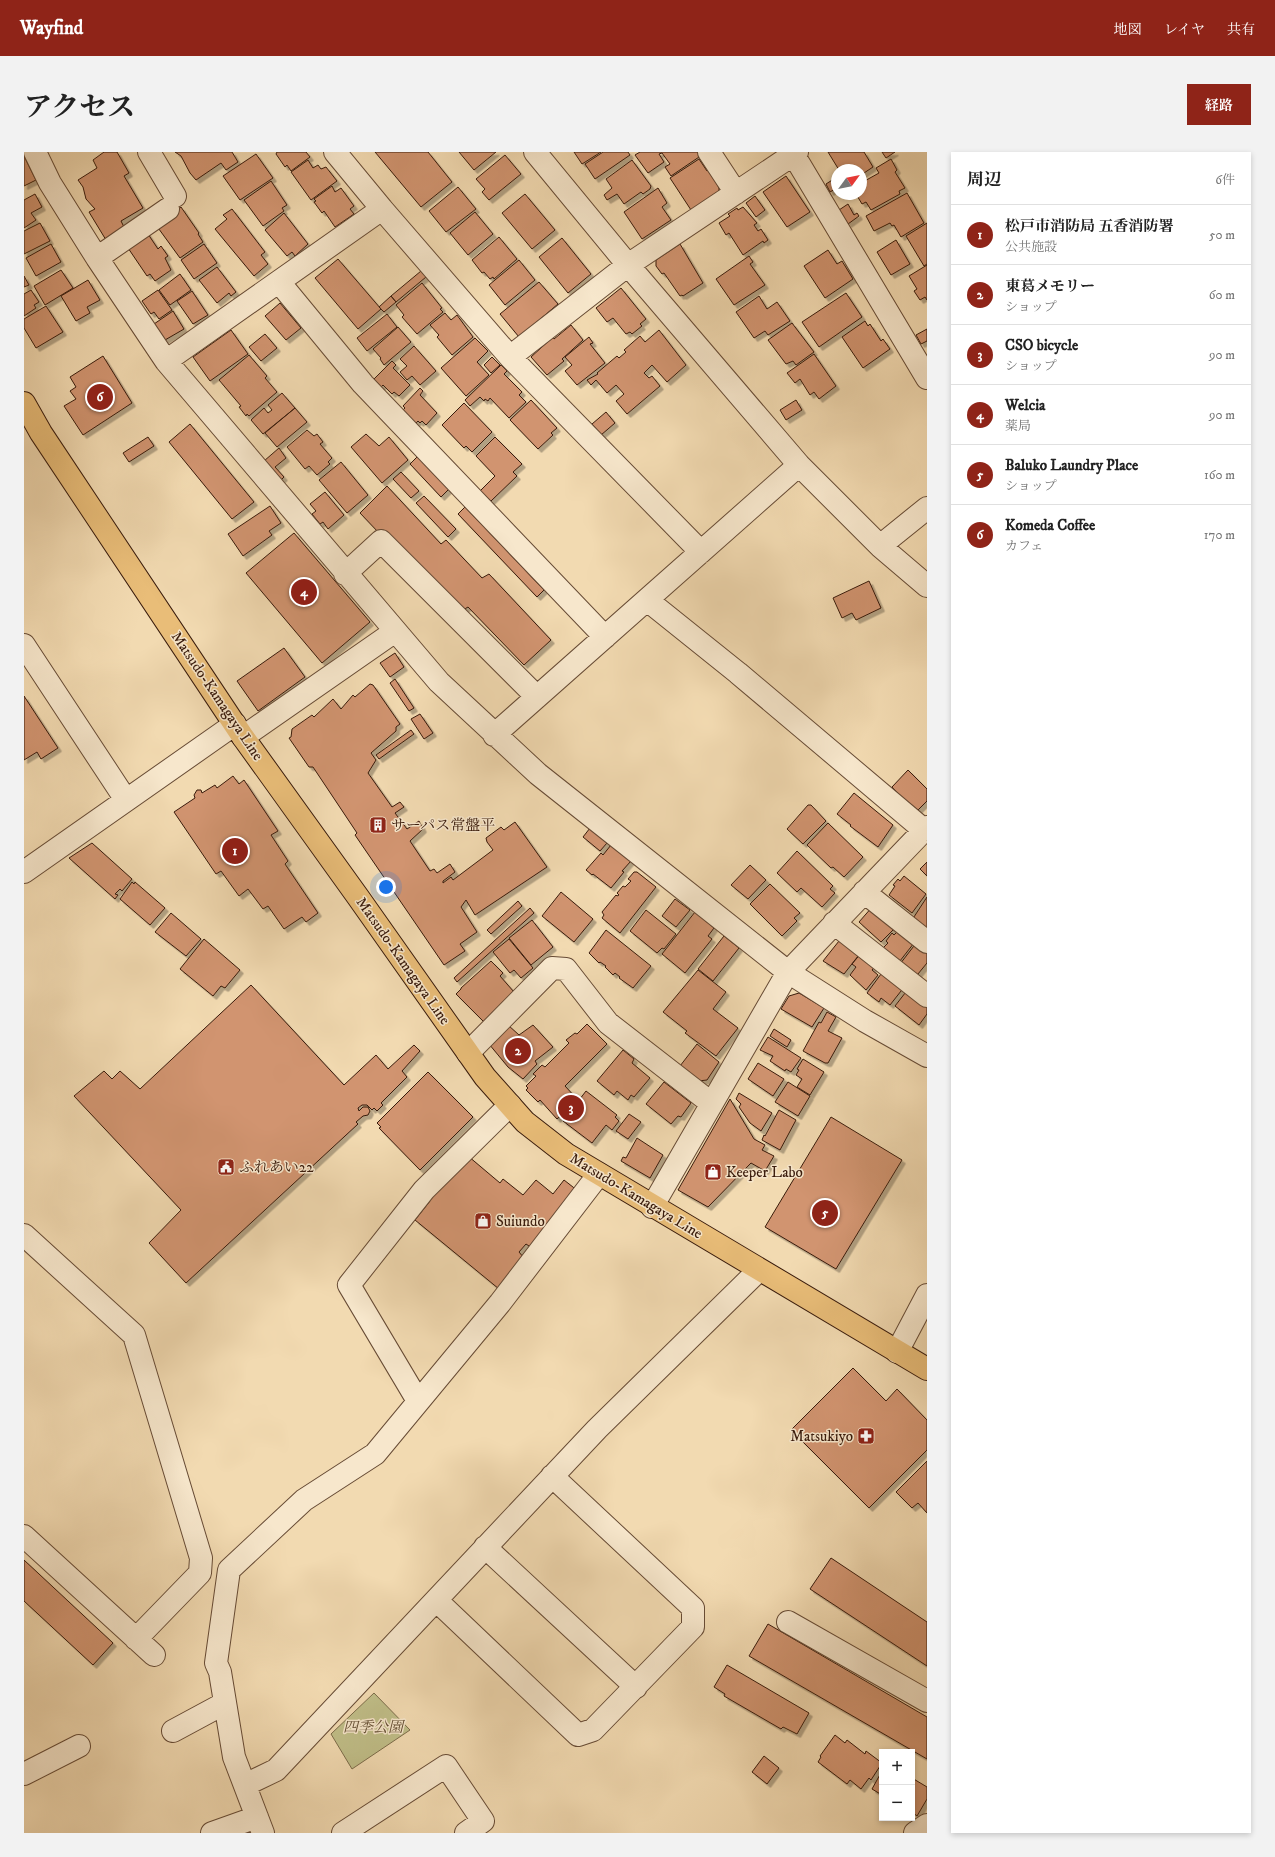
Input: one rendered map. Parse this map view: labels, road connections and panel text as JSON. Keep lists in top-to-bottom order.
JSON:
{
  "streets": {
    "main road": ["Matsudo-Kamagaya Line"]
  },
  "parks": ["四季公園"],
  "places": {
    "building": ["サーパス常盤平"],
    "public building": ["ふれあい22"],
    "shop": ["Keeper Labo", "Suiundo"],
    "pharmacy": ["Matsukiyo"]
  },
  "north": "top right",
  "page": {
    "header": "Wayfind",
    "nav": ["地図", "レイヤ", "共有"],
    "title": "アクセス",
    "buttons": "経路",
    "heading": ["周辺", "6件"],
    "list": [
      {
        "mark": "1",
        "name": "松戸市消防局 五香消防署",
        "note": "公共施設",
        "value": "50 m"
      },
      {
        "mark": "2",
        "name": "東葛メモリー",
        "note": "ショップ",
        "value": "60 m"
      },
      {
        "mark": "3",
        "name": "CSO bicycle",
        "note": "ショップ",
        "value": "90 m"
      },
      {
        "mark": "4",
        "name": "Welcia",
        "note": "薬局",
        "value": "90 m"
      },
      {
        "mark": "5",
        "name": "Baluko Laundry Place",
        "note": "ショップ",
        "value": "160 m"
      },
      {
        "mark": "6",
        "name": "Komeda Coffee",
        "note": "カフェ",
        "value": "170 m"
      }
    ],
    "pins": [
      "6",
      "4",
      "1",
      "2",
      "3",
      "5"
    ],
    "map_buttons": ["+", "−"]
  }
}
